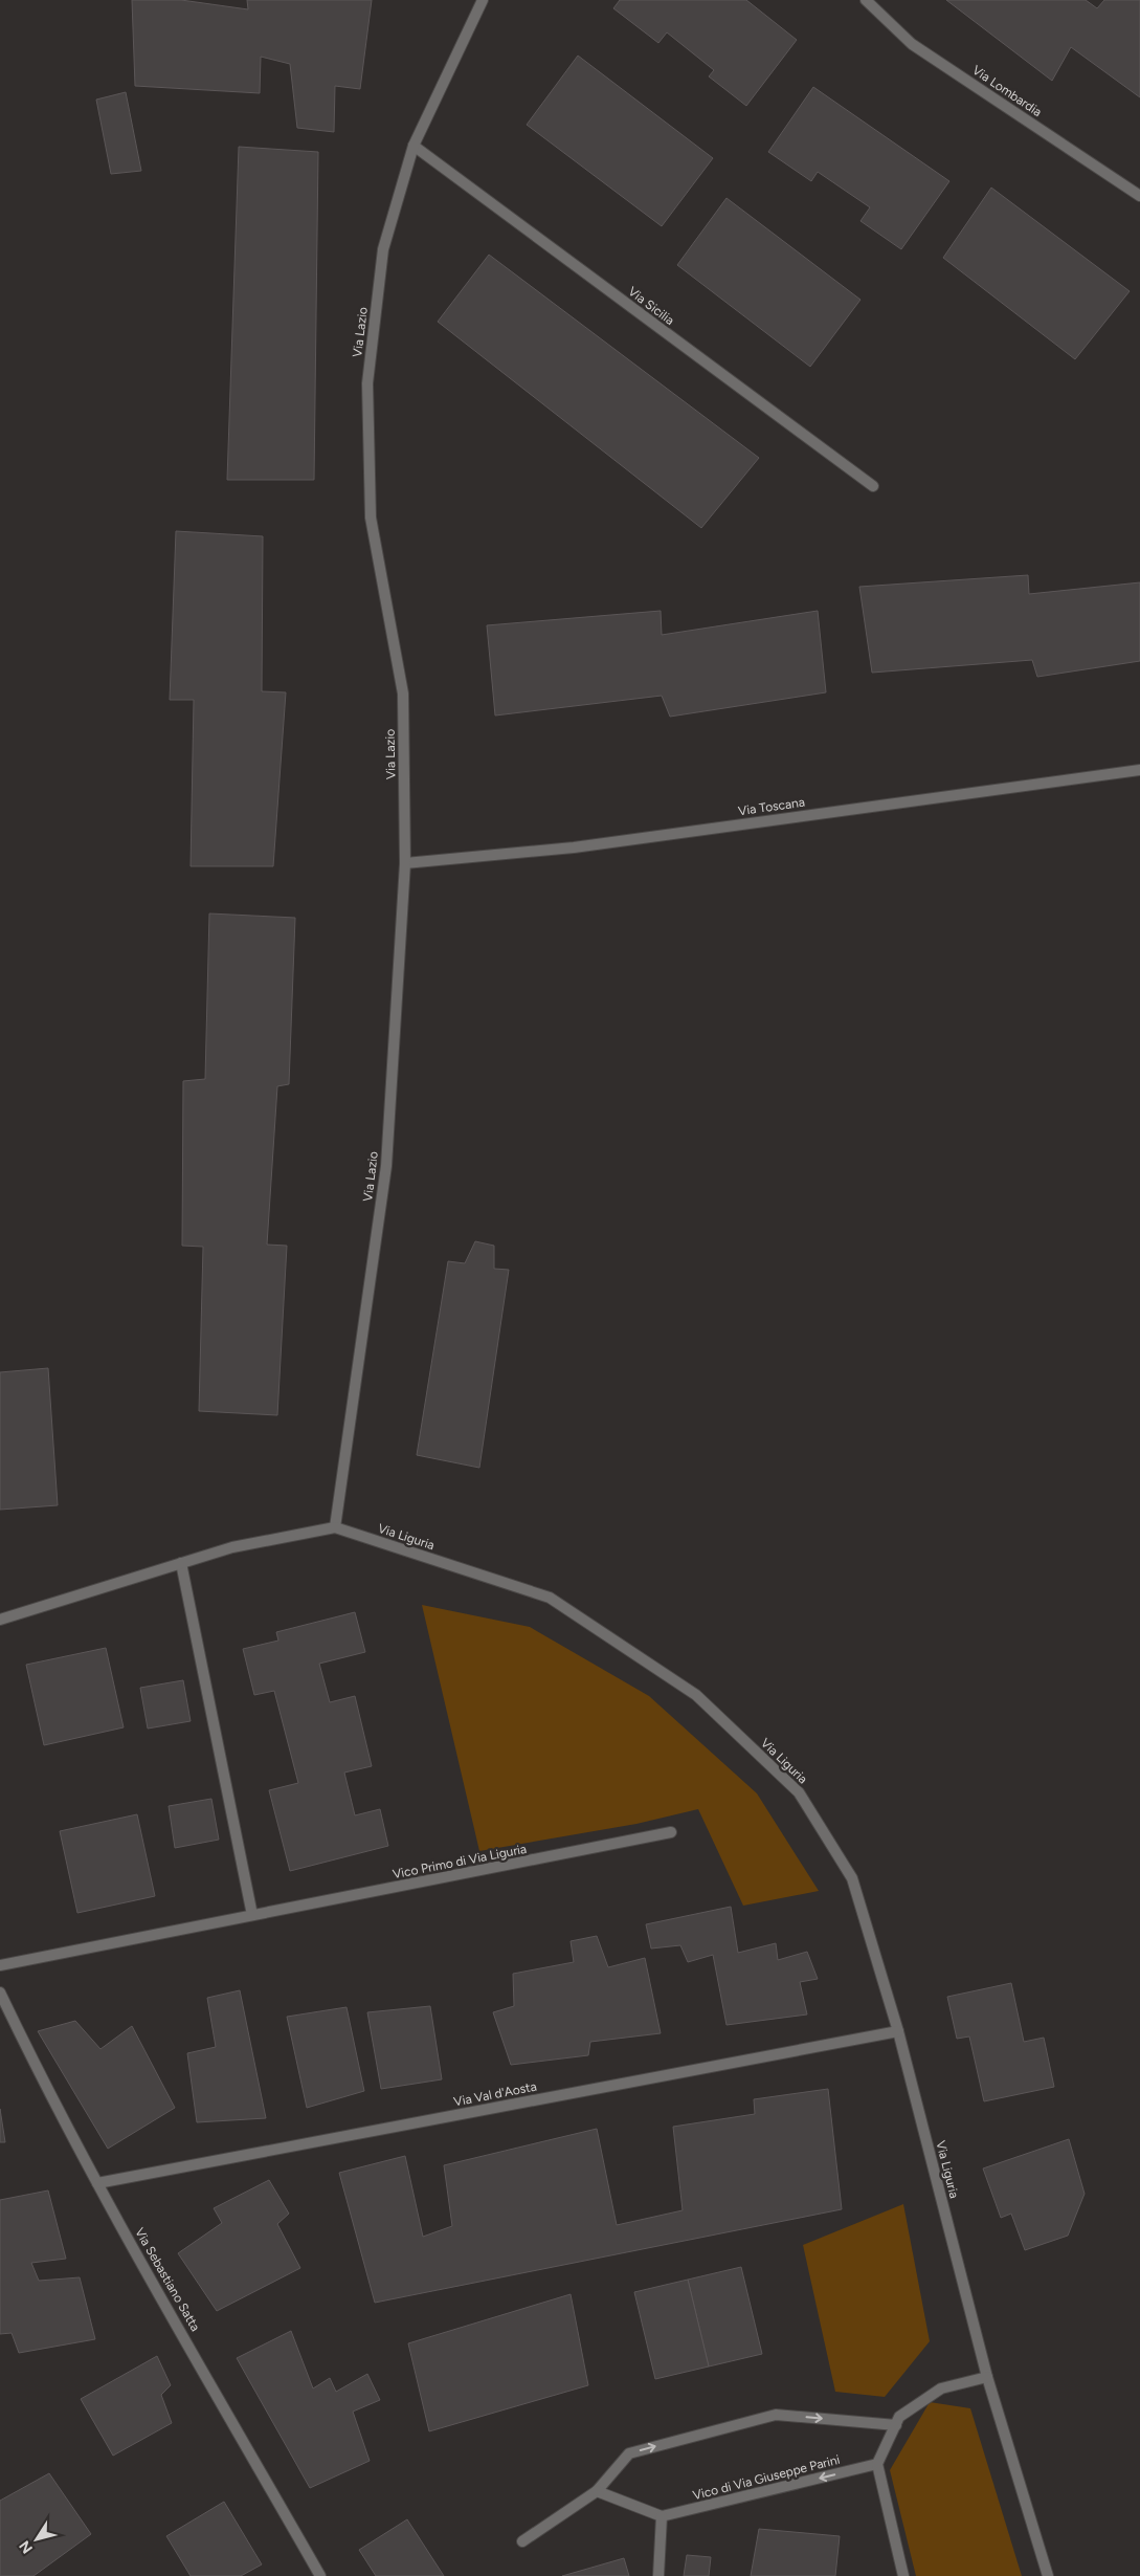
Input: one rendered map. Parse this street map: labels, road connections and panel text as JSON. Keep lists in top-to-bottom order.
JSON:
{
  "streets": {
    "street": [
      "Via Lombardia",
      "Via Sicilia",
      "Via Lazio",
      "Via Toscana",
      "Via Liguria",
      "Vico Primo di Via Liguria",
      "Via Val d'Aosta",
      "Via Sebastiano Satta",
      "Vico di Via Giuseppe Parini"
    ]
  },
  "crossings": [
    ["Via Sicilia", "Via Lazio"],
    ["Via Lazio", "Via Toscana"],
    ["Via Lazio", "Via Liguria"],
    ["Via Liguria", "Via Val d'Aosta"],
    ["Via Val d'Aosta", "Via Sebastiano Satta"]
  ],
  "north": "bottom left"
}
